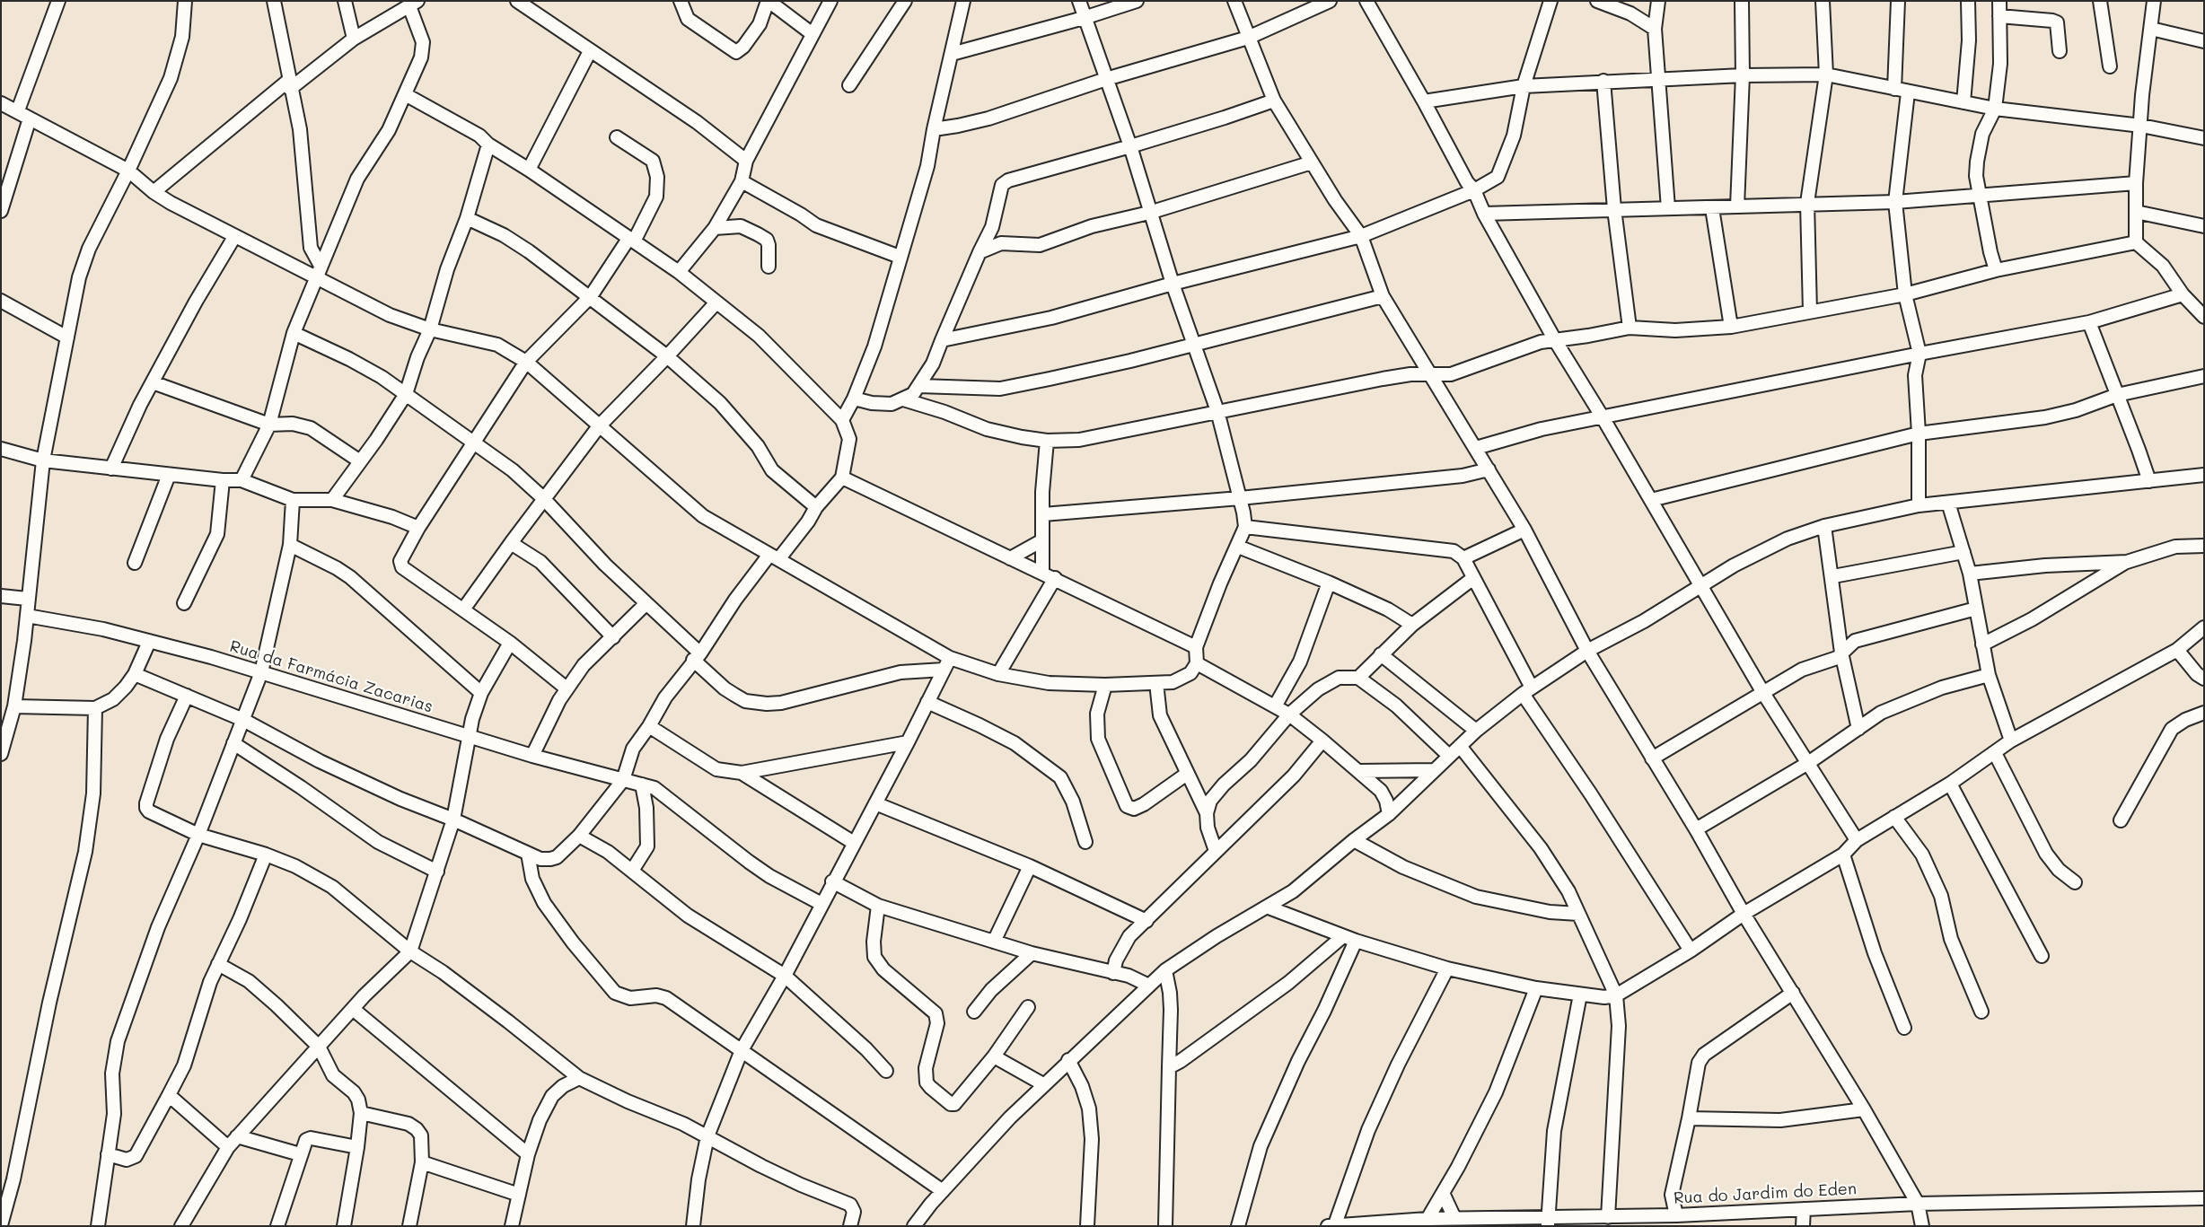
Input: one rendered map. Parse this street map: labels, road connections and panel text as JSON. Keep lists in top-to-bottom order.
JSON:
{
  "streets": {
    "street": ["Rua da Farmácia Zacarias", "Rua do Jardim do Eden"]
  }
}
